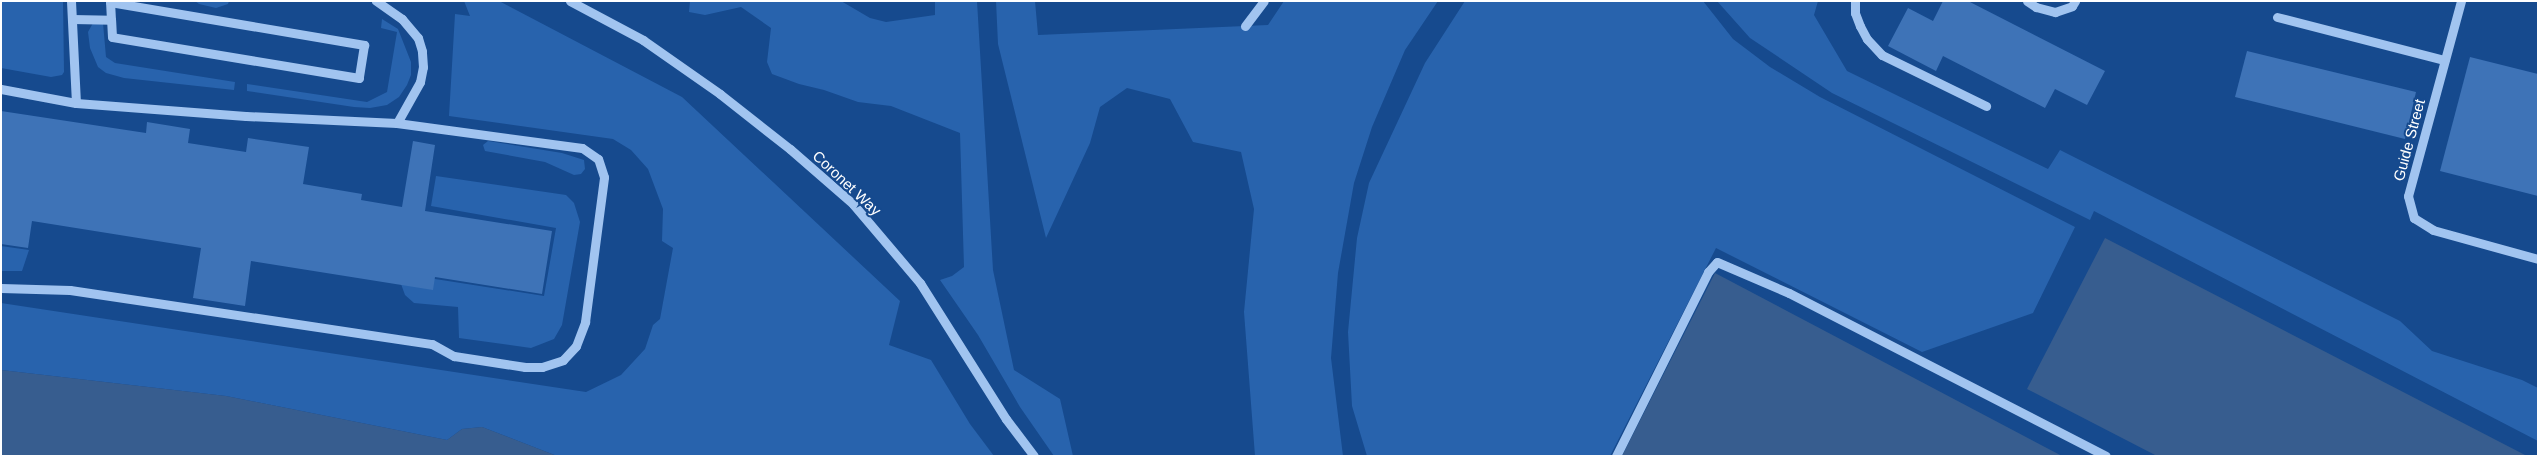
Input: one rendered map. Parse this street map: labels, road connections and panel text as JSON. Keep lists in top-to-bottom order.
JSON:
{
  "streets": {
    "street": ["Guide Street", "Coronet Way"]
  }
}
